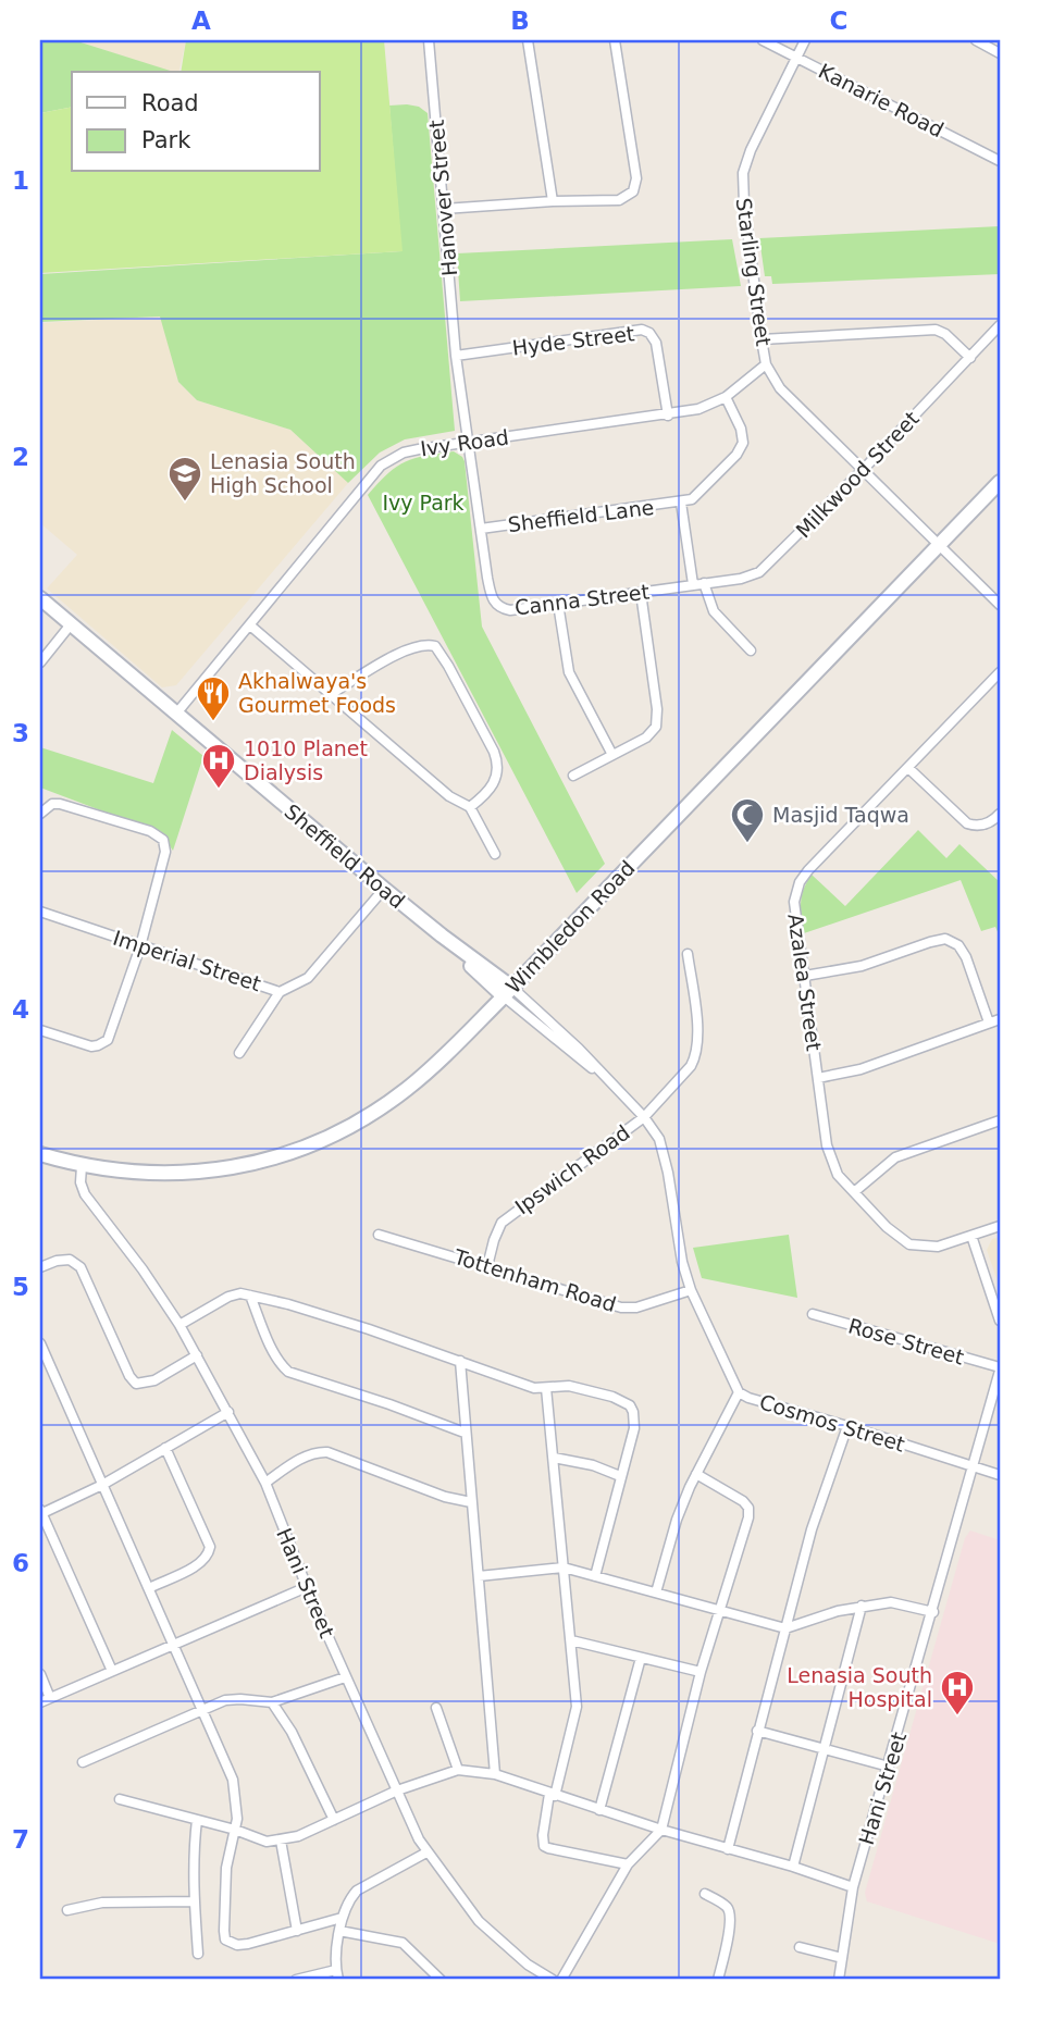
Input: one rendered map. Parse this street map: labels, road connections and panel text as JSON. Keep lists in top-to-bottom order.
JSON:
{
  "streets": {
    "street": [
      "Kanarie Road",
      "Hanover Street",
      "Starling Street",
      "Hyde Street",
      "Ivy Road",
      "Milkwood Street",
      "Sheffield Lane",
      "Canna Street",
      "Sheffield Road",
      "Wimbledon Road",
      "Imperial Street",
      "Azalea Street",
      "Ipswich Road",
      "Tottenham Road",
      "Rose Street",
      "Cosmos Street",
      "Hani Street"
    ]
  },
  "crossings": [
    ["Kanarie Road", "Starling Street"],
    ["Hanover Street", "Hyde Street"],
    ["Hanover Street", "Canna Street"],
    ["Starling Street", "Ivy Road"],
    ["Starling Street", "Milkwood Street"],
    ["Starling Street", "Wimbledon Road"],
    ["Hyde Street", "Ivy Road"],
    ["Hyde Street", "Canna Street"],
    ["Ivy Road", "Canna Street"],
    ["Ivy Road", "Sheffield Road"],
    ["Milkwood Street", "Canna Street"],
    ["Sheffield Lane", "Canna Street"],
    ["Sheffield Road", "Wimbledon Road"],
    ["Sheffield Road", "Imperial Street"],
    ["Sheffield Road", "Cosmos Street"],
    ["Wimbledon Road", "Cosmos Street"],
    ["Wimbledon Road", "Hani Street"],
    ["Ipswich Road", "Tottenham Road"],
    ["Ipswich Road", "Cosmos Street"],
    ["Tottenham Road", "Cosmos Street"],
    ["Rose Street", "Hani Street"],
    ["Cosmos Street", "Hani Street"]
  ],
  "parks": ["Ivy Park"],
  "places": {
    "school or university": ["Lenasia South High School"],
    "restaurant": ["Akhalwaya's Gourmet Foods"],
    "hospital": ["1010 Planet Dialysis", "Lenasia South Hospital"],
    "mosque": ["Masjid Taqwa"]
  },
  "legend": ["Road", "Park"],
  "grid": {
    "columns": ["A", "B", "C"],
    "rows": [
      "1",
      "2",
      "3",
      "4",
      "5",
      "6",
      "7"
    ]
  }
}
